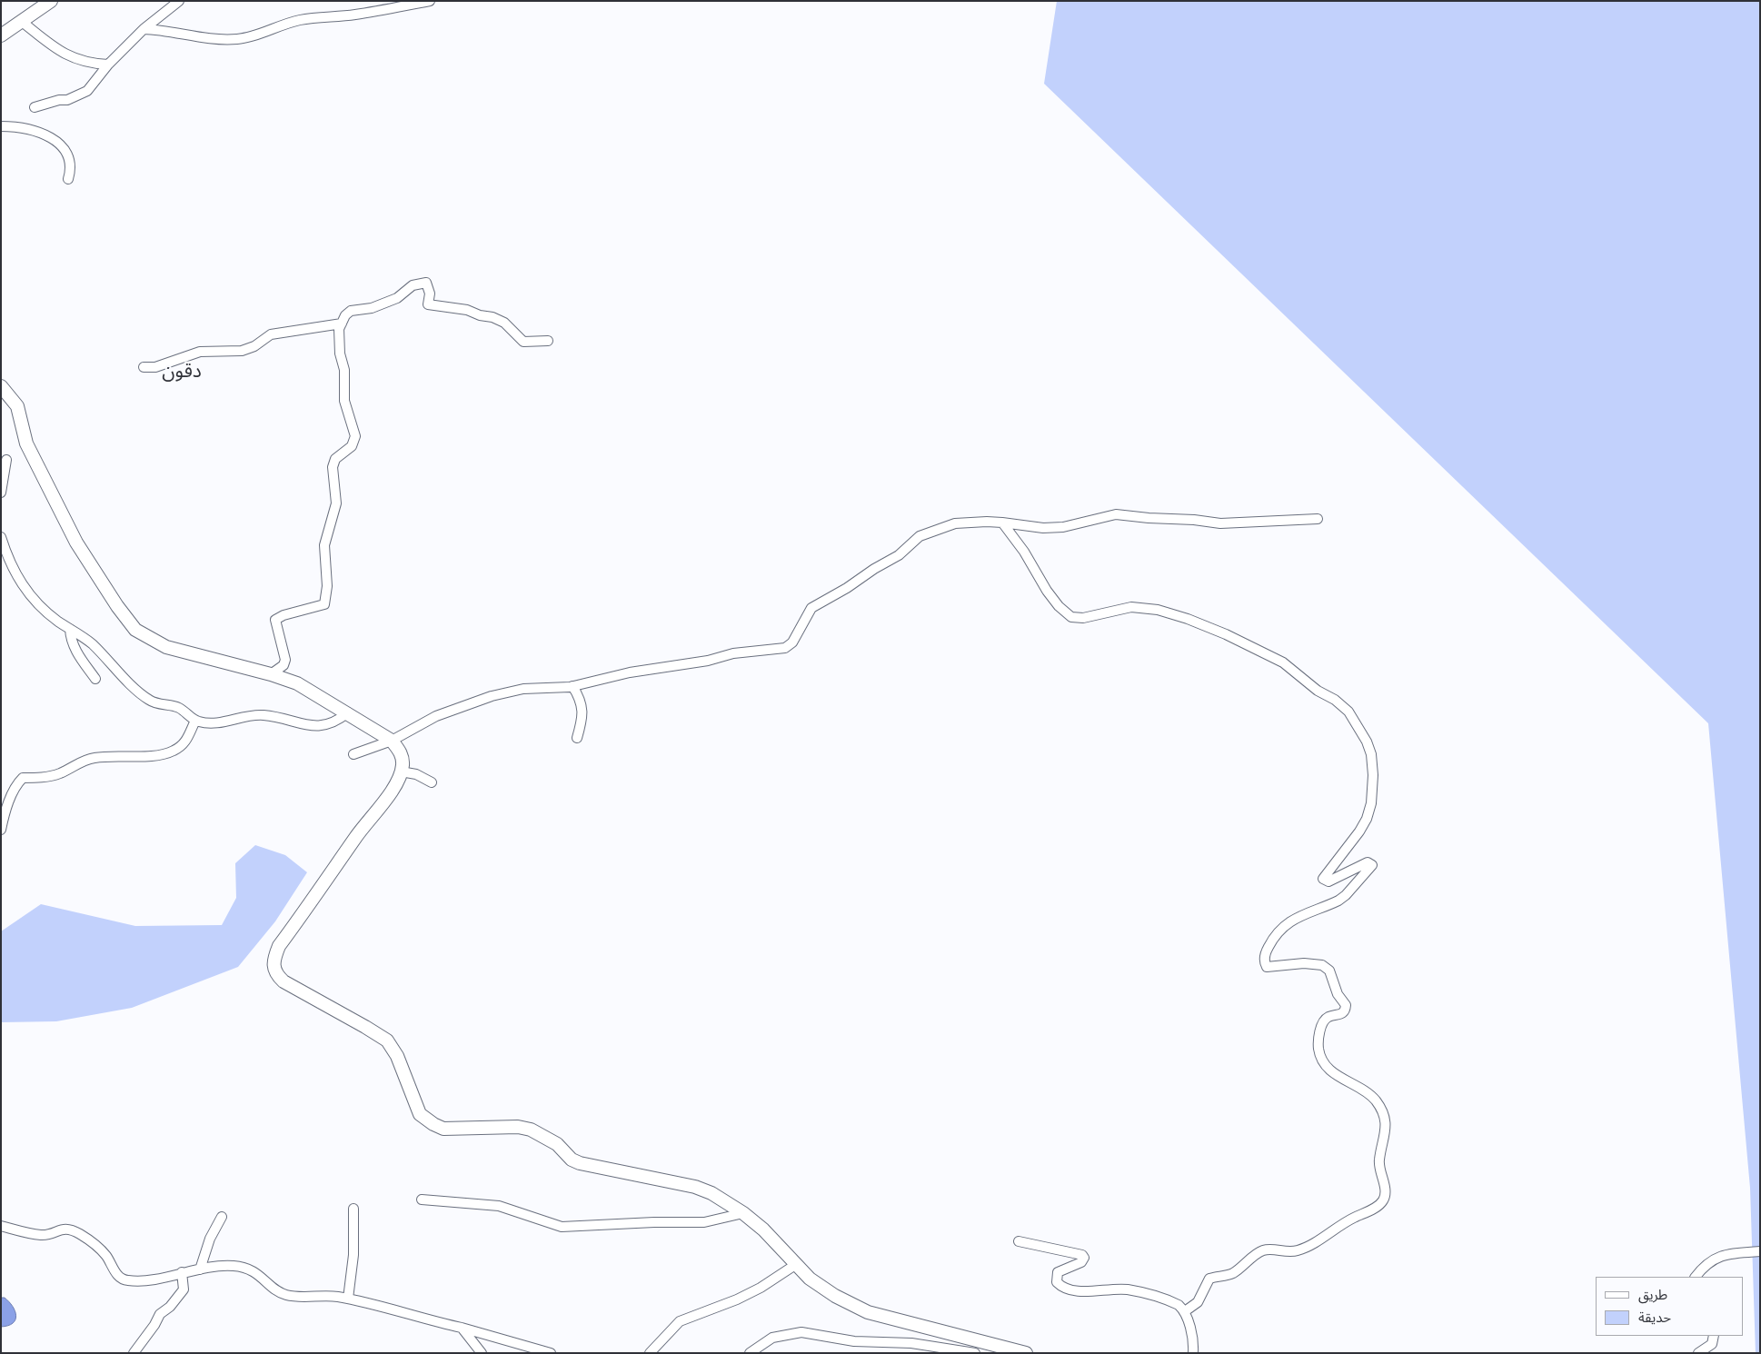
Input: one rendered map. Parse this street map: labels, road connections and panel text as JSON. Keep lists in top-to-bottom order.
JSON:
{
  "districts": ["دقون"],
  "legend": ["طريق", "حديقة"]
}
